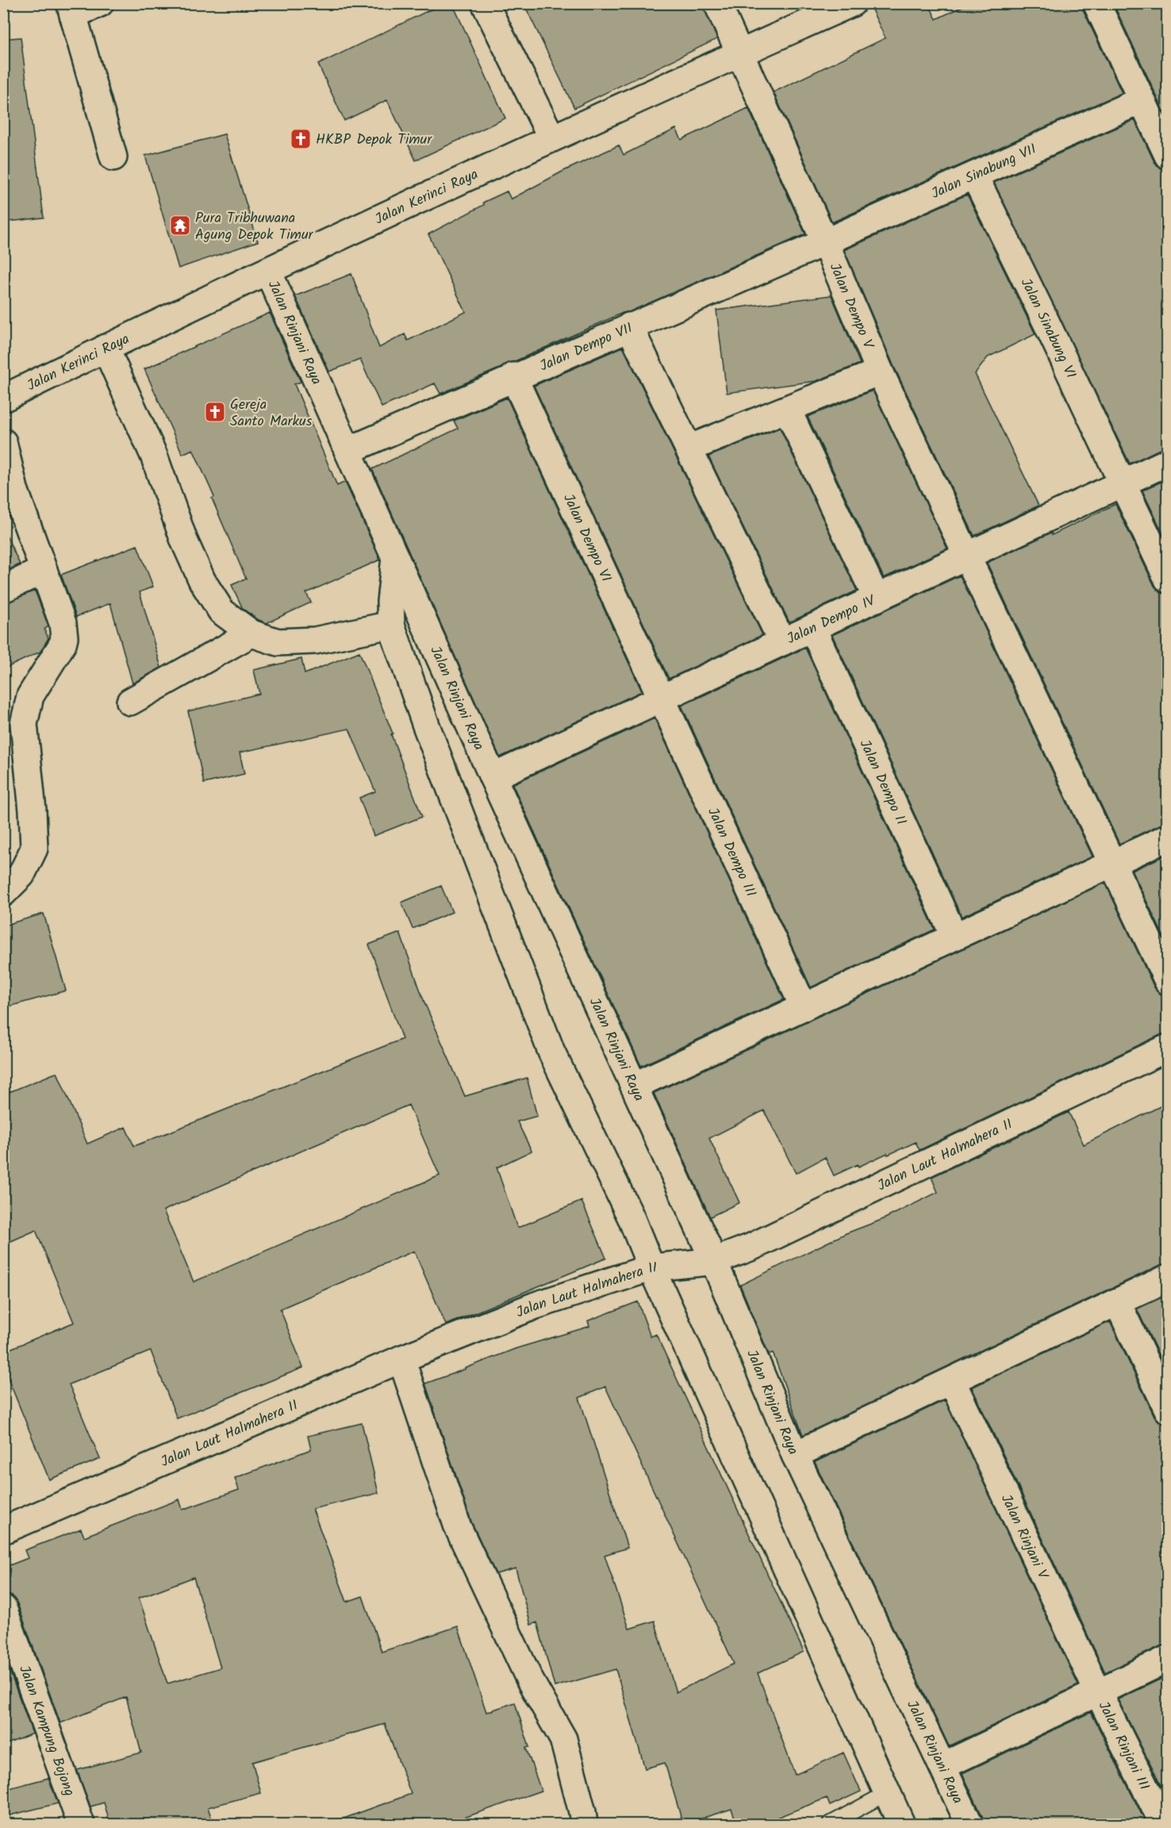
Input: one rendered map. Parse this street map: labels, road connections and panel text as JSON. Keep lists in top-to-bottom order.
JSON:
{
  "streets": {
    "street": [
      "Jalan Sinabung VII",
      "Jalan Kerinci Raya",
      "Jalan Dempo V",
      "Jalan Sinabung VI",
      "Jalan Rinjani Raya",
      "Jalan Dempo VII",
      "Jalan Dempo VI",
      "Jalan Dempo IV",
      "Jalan Dempo II",
      "Jalan Dempo III",
      "Jalan Laut Halmahera II",
      "Jalan Rinjani V",
      "Jalan Kampung Bojong",
      "Jalan Rinjani III"
    ]
  },
  "crossings": [
    ["Jalan Sinabung VII", "Jalan Dempo V"],
    ["Jalan Sinabung VII", "Jalan Sinabung VI"],
    ["Jalan Sinabung VII", "Jalan Dempo VII"],
    ["Jalan Kerinci Raya", "Jalan Dempo V"],
    ["Jalan Kerinci Raya", "Jalan Rinjani Raya"],
    ["Jalan Dempo V", "Jalan Dempo VII"],
    ["Jalan Dempo V", "Jalan Dempo IV"],
    ["Jalan Sinabung VI", "Jalan Dempo IV"],
    ["Jalan Rinjani Raya", "Jalan Dempo VII"],
    ["Jalan Rinjani Raya", "Jalan Dempo IV"],
    ["Jalan Rinjani Raya", "Jalan Laut Halmahera II"],
    ["Jalan Dempo VII", "Jalan Dempo VI"],
    ["Jalan Dempo VI", "Jalan Dempo IV"],
    ["Jalan Dempo VI", "Jalan Dempo III"],
    ["Jalan Dempo IV", "Jalan Dempo II"],
    ["Jalan Dempo IV", "Jalan Dempo III"],
    ["Jalan Rinjani V", "Jalan Rinjani III"]
  ],
  "places": {
    "church": ["HKBP Depok Timur", "Gereja Santo Markus"],
    "temple": ["Pura Tribhuwana Agung Depok Timur"]
  }
}
